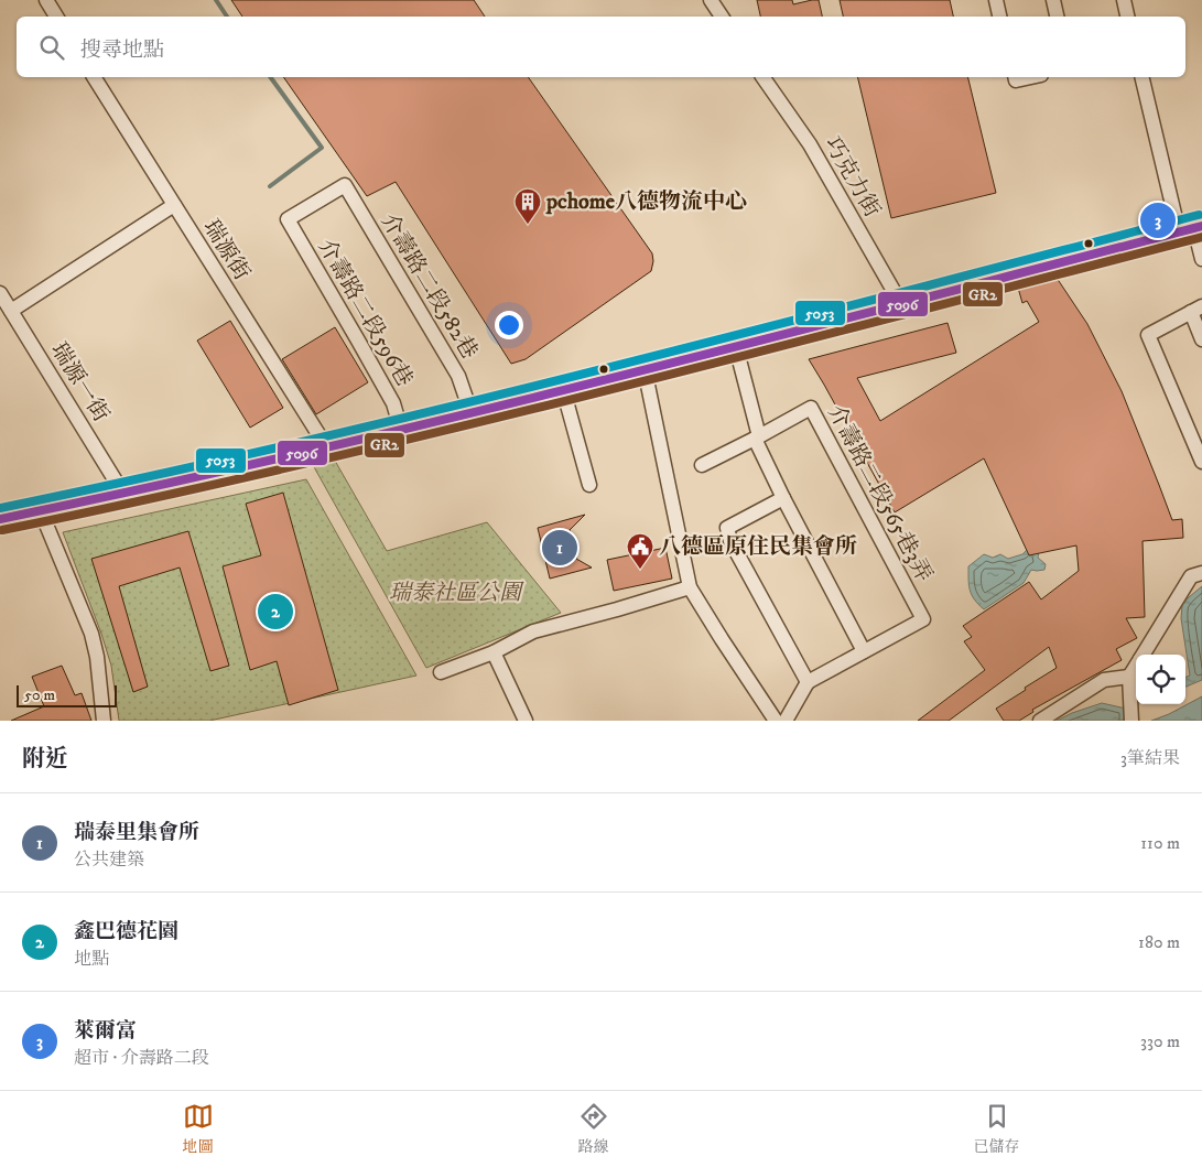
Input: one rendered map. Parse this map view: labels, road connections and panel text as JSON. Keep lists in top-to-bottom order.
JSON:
{
  "streets": {
    "street": [
      "巧克力街",
      "瑞源街",
      "介壽路二段582巷",
      "介壽路二段596巷",
      "瑞源一街",
      "介壽路二段565巷3弄"
    ]
  },
  "crossings": [
    ["介壽路二段582巷", "介壽路二段596巷"]
  ],
  "parks": ["瑞泰社區公園"],
  "places": {
    "building": ["pchome八德物流中心"],
    "public building": ["八德區原住民集會所"]
  },
  "lines": ["transit line 5053", "transit line 5096", "transit line GR2"],
  "scale_bar": "50 m",
  "page": {
    "search": "搜尋地點",
    "pins": ["3", "1", "2"],
    "scale": "50 m",
    "heading": ["附近", "3筆結果"],
    "list": [
      {
        "mark": "1",
        "name": "瑞泰里集會所",
        "note": "公共建築",
        "value": "110 m"
      },
      {
        "mark": "2",
        "name": "鑫巴德花園",
        "note": "地點",
        "value": "180 m"
      },
      {
        "mark": "3",
        "name": "萊爾富",
        "note": "超市 · 介壽路二段",
        "value": "330 m"
      }
    ],
    "nav": ["地圖", "路線", "已儲存"]
  }
}
